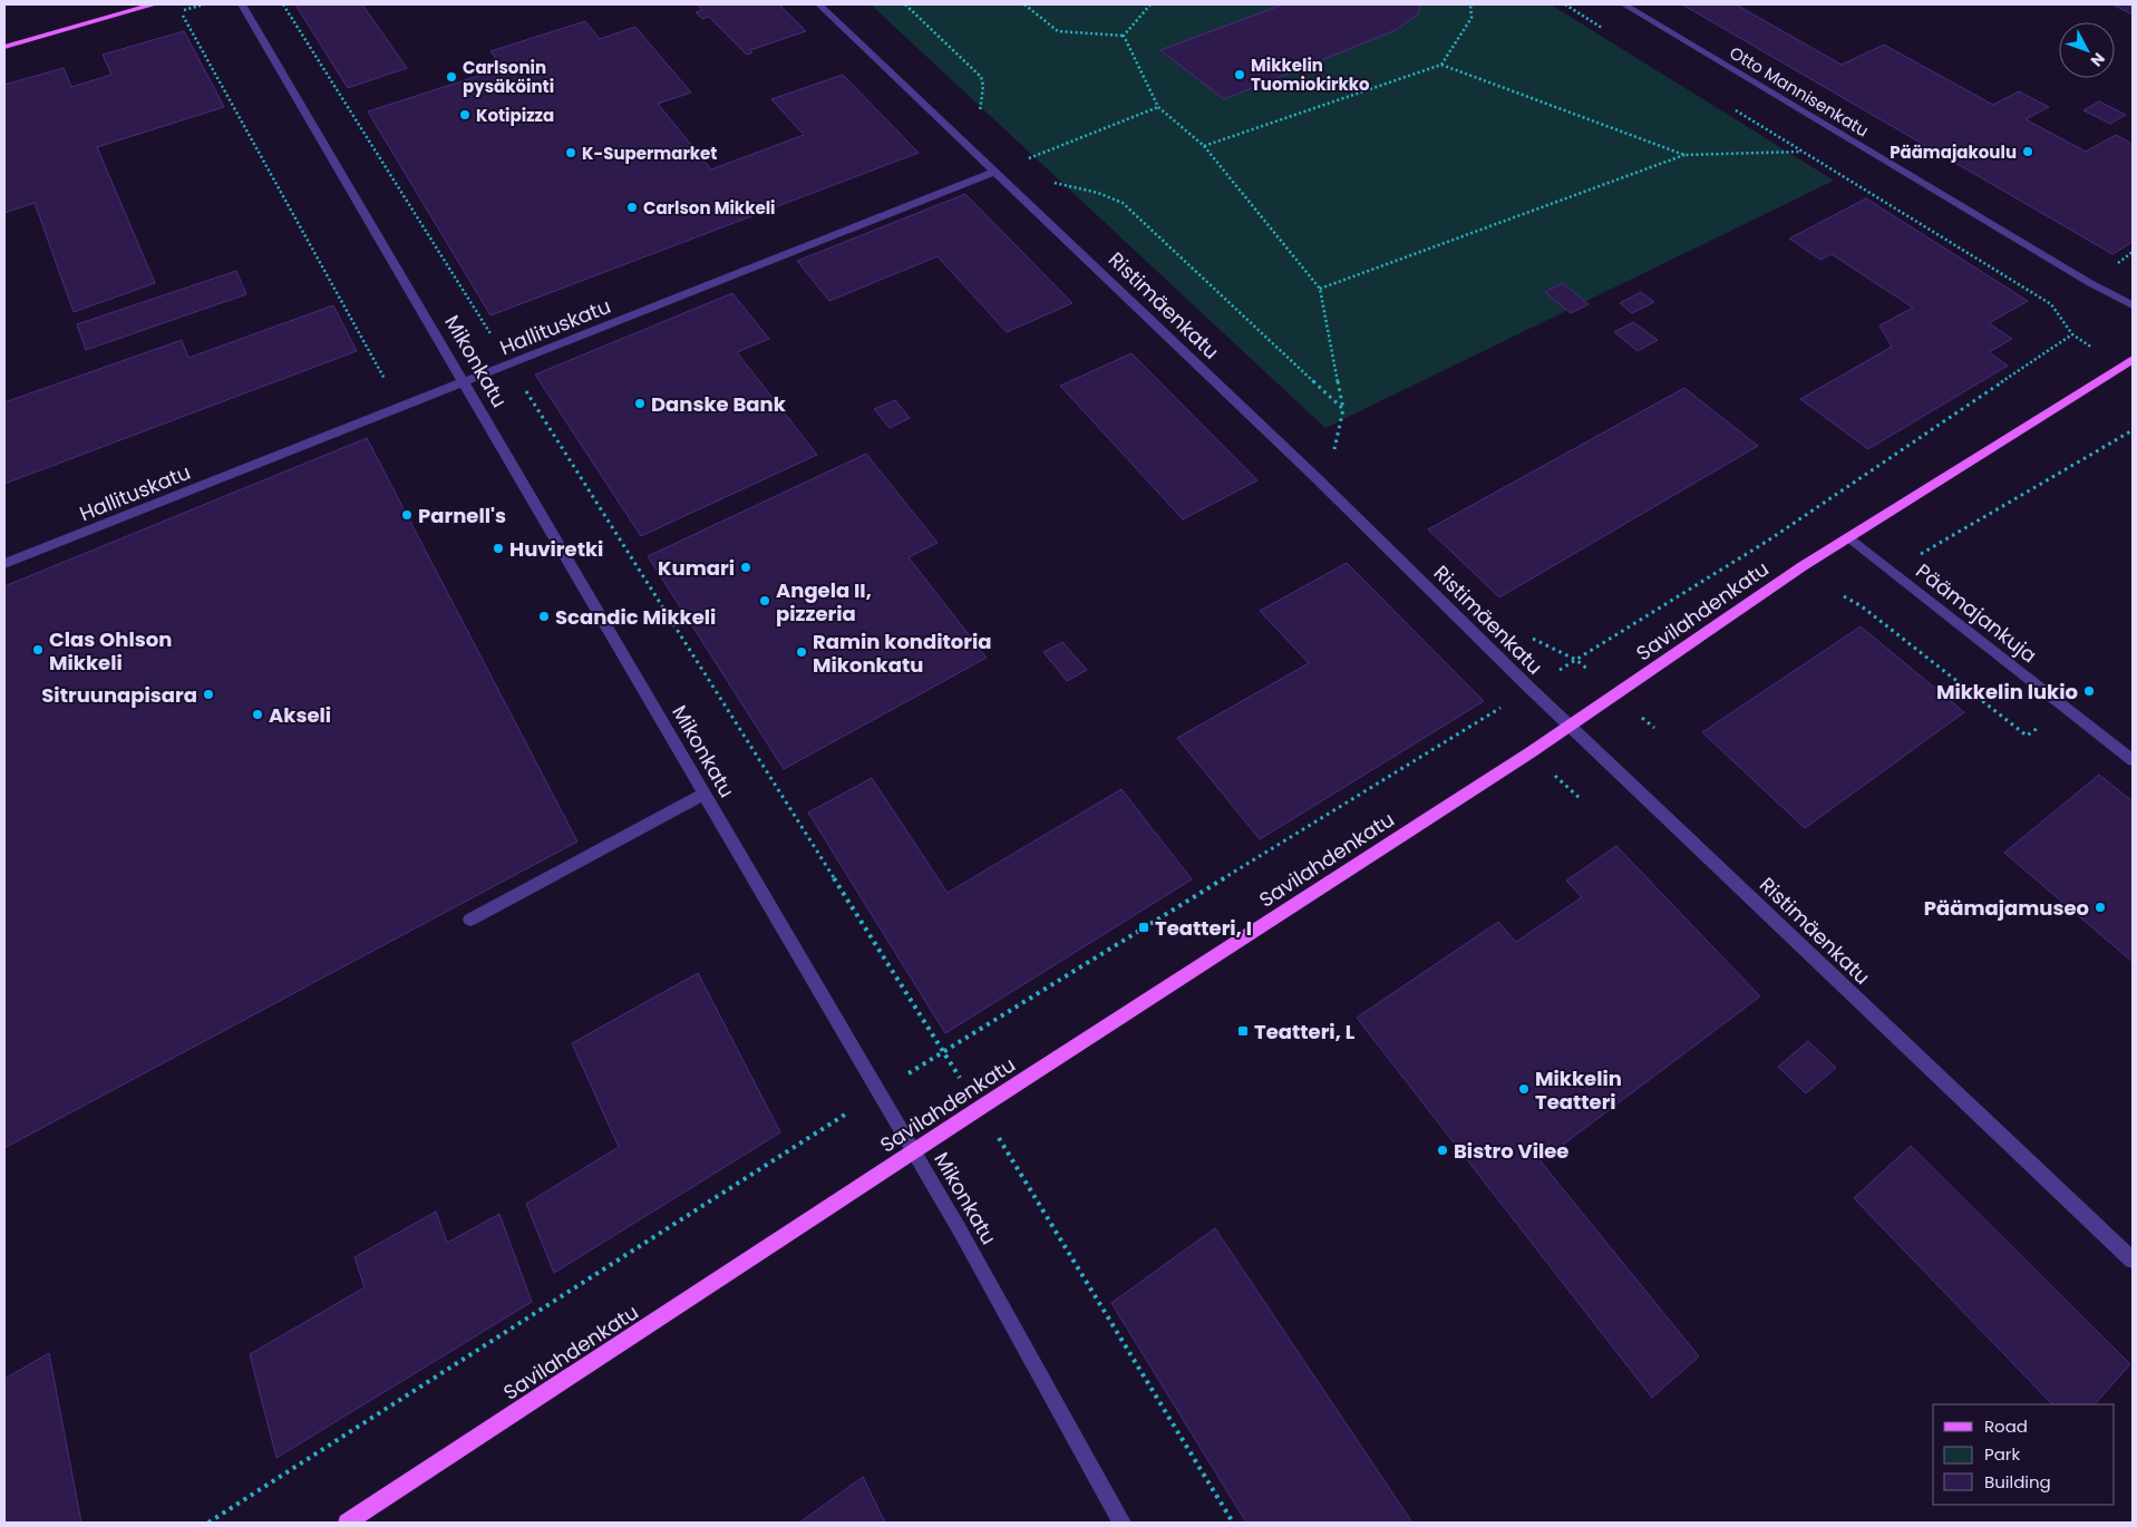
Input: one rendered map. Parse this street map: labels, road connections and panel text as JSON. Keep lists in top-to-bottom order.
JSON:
{
  "streets": {
    "main road": ["Savilahdenkatu"],
    "street": [
      "Otto Mannisenkatu",
      "Ristimäenkatu",
      "Hallituskatu",
      "Mikonkatu",
      "Päämajankuja"
    ]
  },
  "crossings": [
    ["Ristimäenkatu", "Hallituskatu"],
    ["Ristimäenkatu", "Savilahdenkatu"],
    ["Hallituskatu", "Mikonkatu"],
    ["Mikonkatu", "Savilahdenkatu"],
    ["Savilahdenkatu", "Päämajankuja"]
  ],
  "places": {
    "other": [
      "Mikkelin Tuomiokirkko",
      "Carlsonin pysäköinti",
      "Kotipizza",
      "Päämajakoulu",
      "K-Supermarket",
      "Carlson Mikkeli",
      "Danske Bank",
      "Parnell's",
      "Huviretki",
      "Kumari",
      "Angela II, pizzeria",
      "Scandic Mikkeli",
      "Clas Ohlson Mikkeli",
      "Ramin konditoria Mikonkatu",
      "Mikkelin lukio",
      "Sitruunapisara",
      "Akseli",
      "Päämajamuseo",
      "Mikkelin Teatteri",
      "Bistro Vilee"
    ],
    "transit": ["Teatteri, I", "Teatteri, L"]
  },
  "legend": ["Road", "Park", "Building"],
  "north": "bottom right"
}
